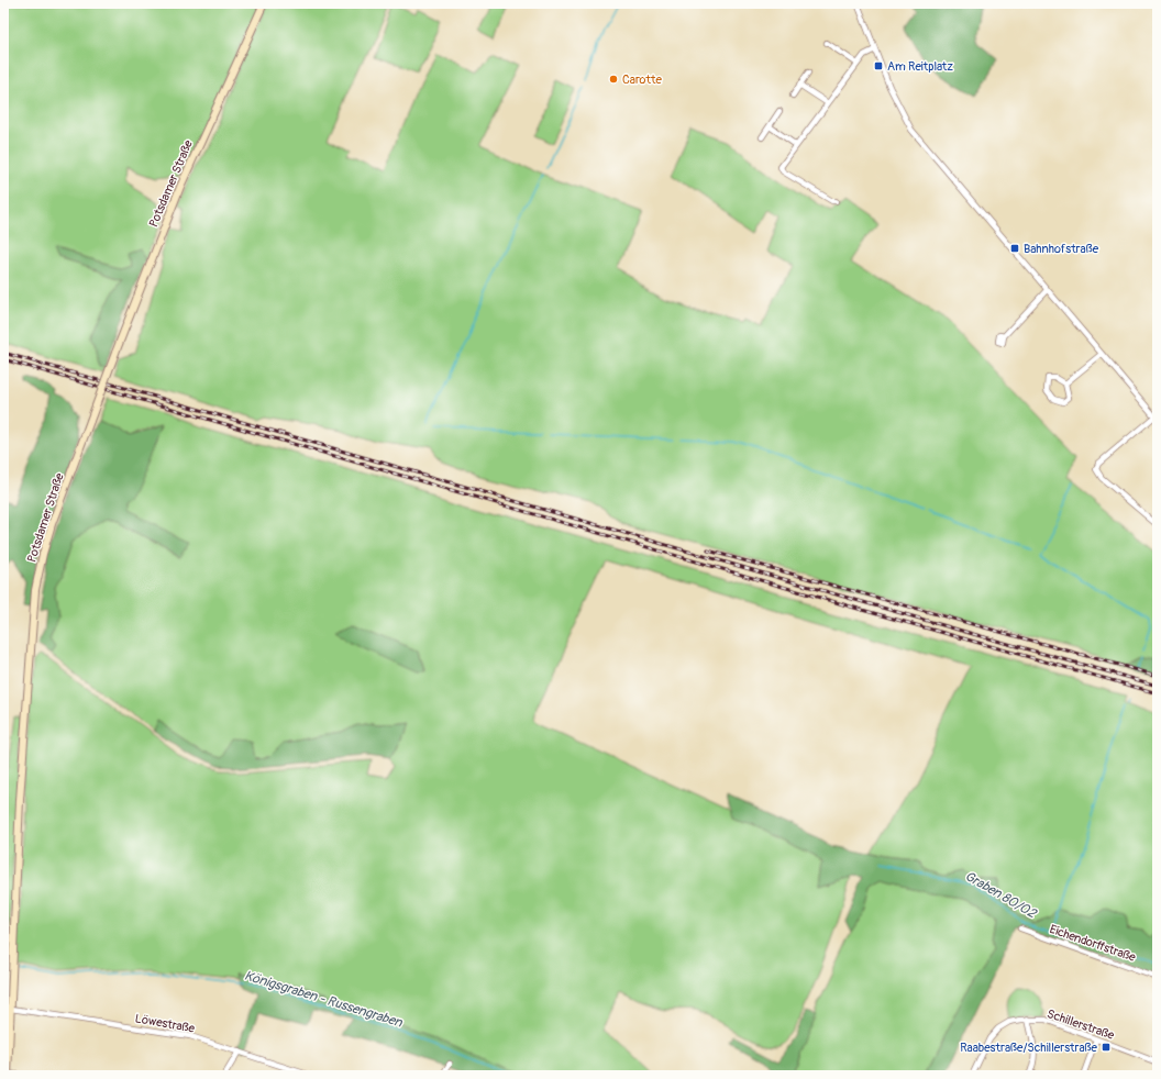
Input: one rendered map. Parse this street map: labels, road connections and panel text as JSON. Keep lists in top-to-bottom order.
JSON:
{
  "streets": {
    "street": [
      "Potsdamer Straße",
      "Eichendorffstraße",
      "Löwestraße",
      "Schillerstraße"
    ]
  },
  "crossings": [
    ["Potsdamer Straße", "Löwestraße"]
  ],
  "water": ["Graben 80/02", "Königsgraben - Russengraben"],
  "places": {
    "transit": ["Am Reitplatz", "Bahnhofstraße", "Raabestraße/Schillerstraße"],
    "other": ["Carotte"]
  }
}
